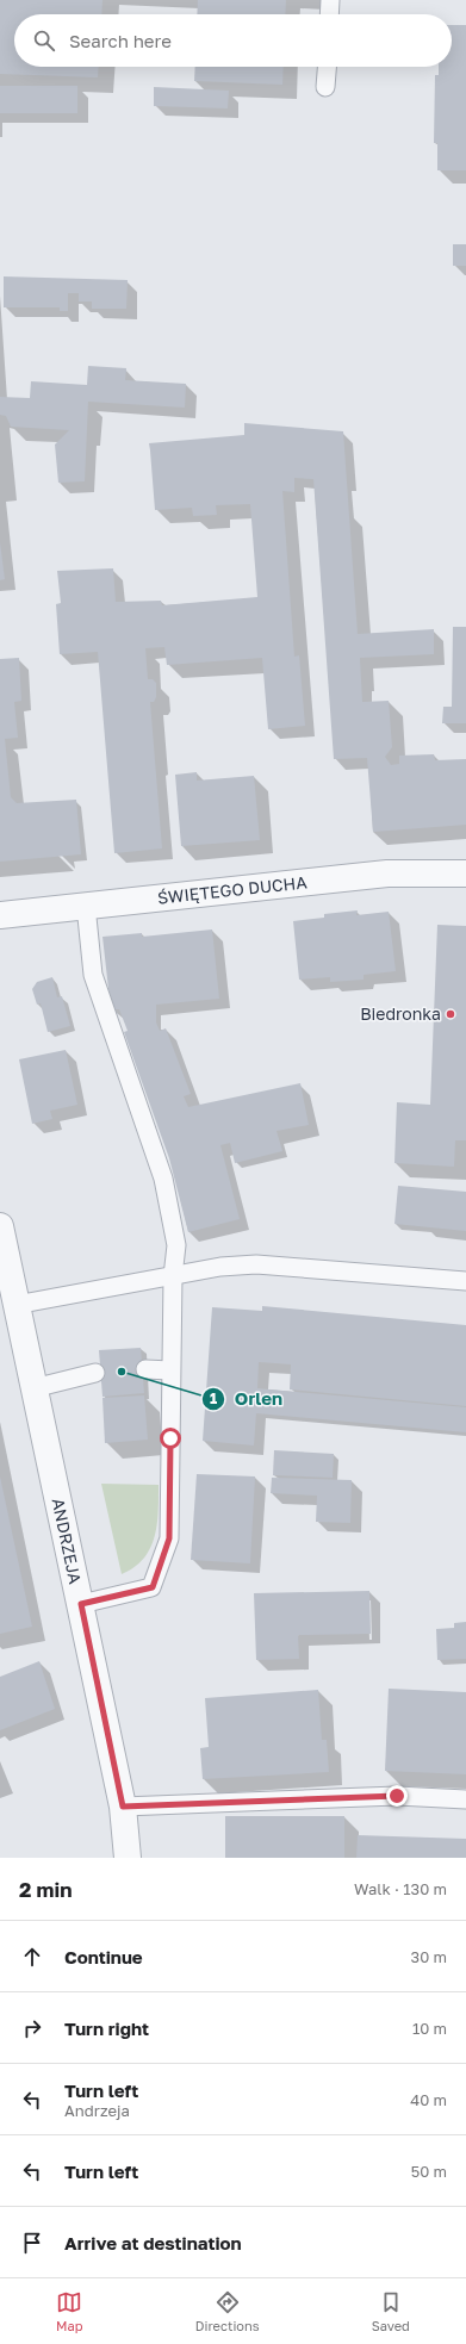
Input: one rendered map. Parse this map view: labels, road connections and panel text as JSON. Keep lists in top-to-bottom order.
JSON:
{
  "streets": {
    "street": ["ŚWIĘTEGO DUCHA", "ANDRZEJA"]
  },
  "places": ["Biedronka", "Orlen"],
  "page": {
    "search": "Search here",
    "heading": ["2 min", "Walk · 130 m"],
    "list": [
      ["Continue", "30 m"],
      ["Turn right", "10 m"],
      ["Turn left", "Andrzeja", "40 m"],
      ["Turn left", "50 m"],
      "Arrive at destination"
    ],
    "nav": ["Map", "Directions", "Saved"]
  }
}
